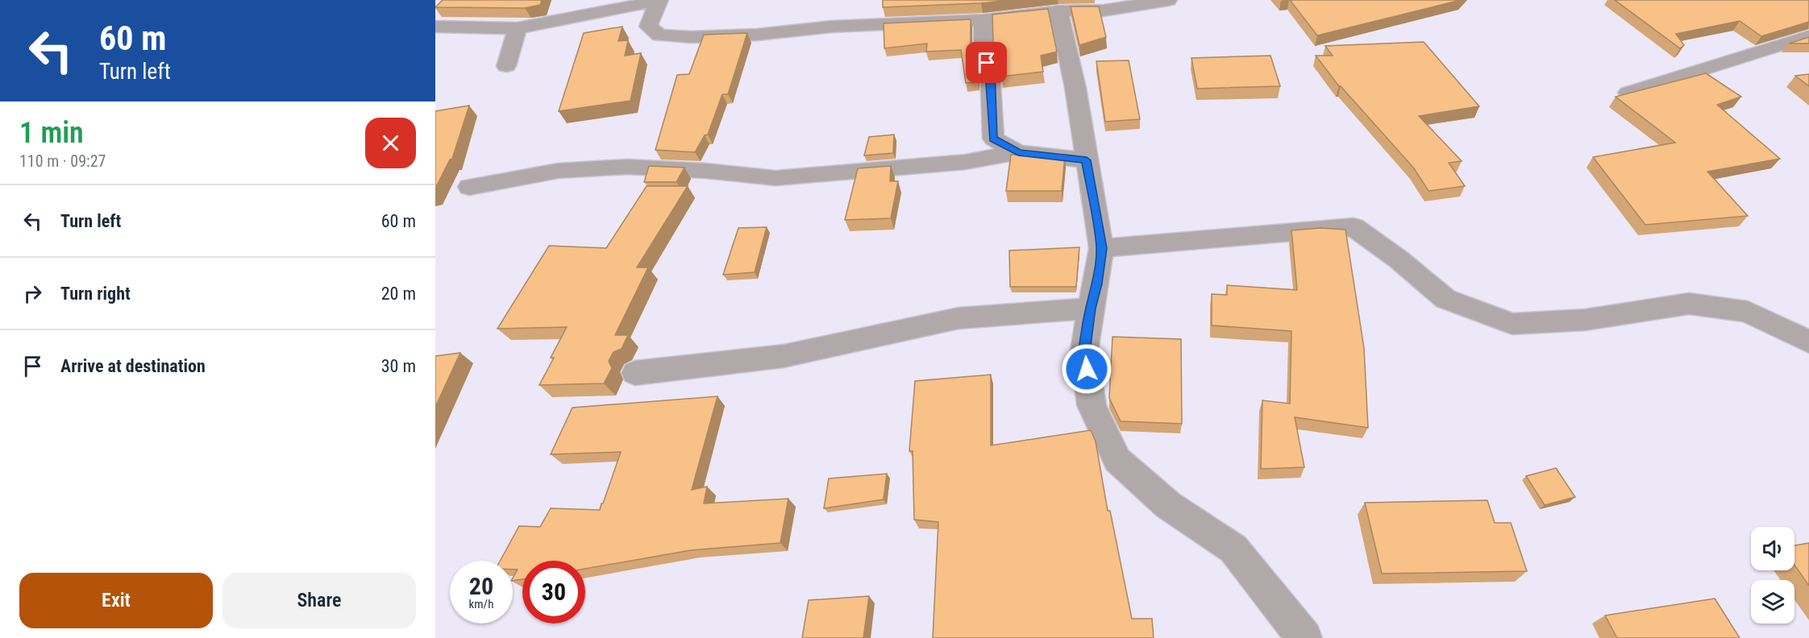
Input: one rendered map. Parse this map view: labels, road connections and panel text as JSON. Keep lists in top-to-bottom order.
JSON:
{
  "page": {
    "turn": ["60 m", "Turn left"],
    "heading": ["1 min", "110 m · 09:27"],
    "list": [
      {
        "name": "Turn left",
        "value": "60 m"
      },
      {
        "name": "Turn right",
        "value": "20 m"
      },
      {
        "name": "Arrive at destination",
        "value": "30 m"
      }
    ],
    "speed": "20 km/h",
    "limit": "30",
    "buttons": ["Exit", "Share"]
  }
}
